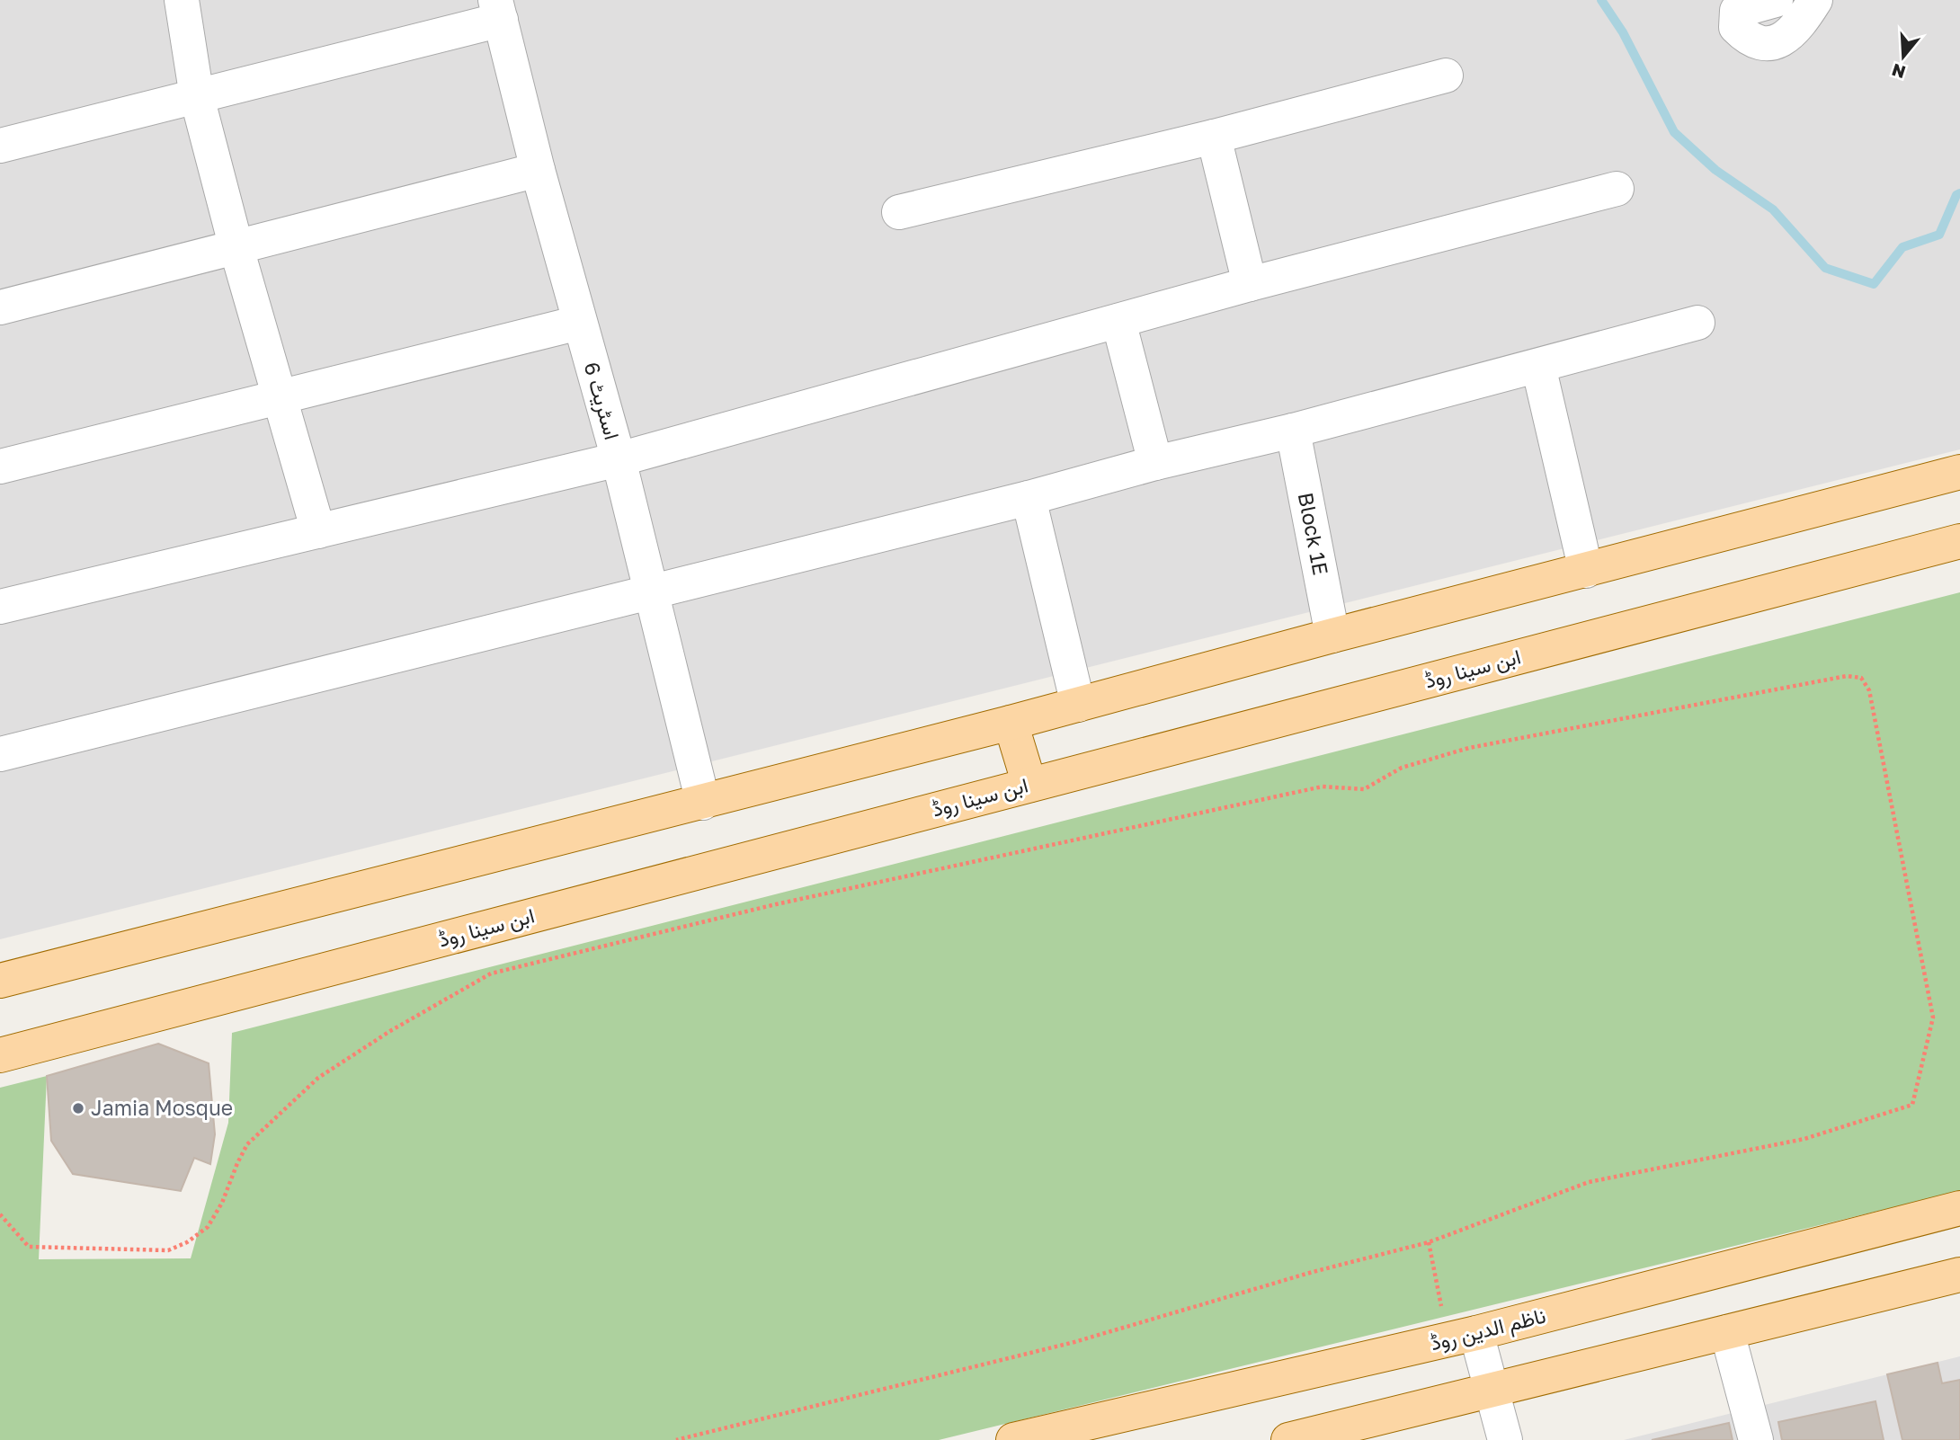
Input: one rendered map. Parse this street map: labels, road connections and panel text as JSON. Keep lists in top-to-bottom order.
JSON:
{
  "streets": {
    "main road": ["ابن سینا روڈ", "ناظم الدین روڈ"],
    "street": ["اسٹریٹ 6", "Block 1E"]
  },
  "places": ["Jamia Mosque"],
  "north": "bottom"
}
